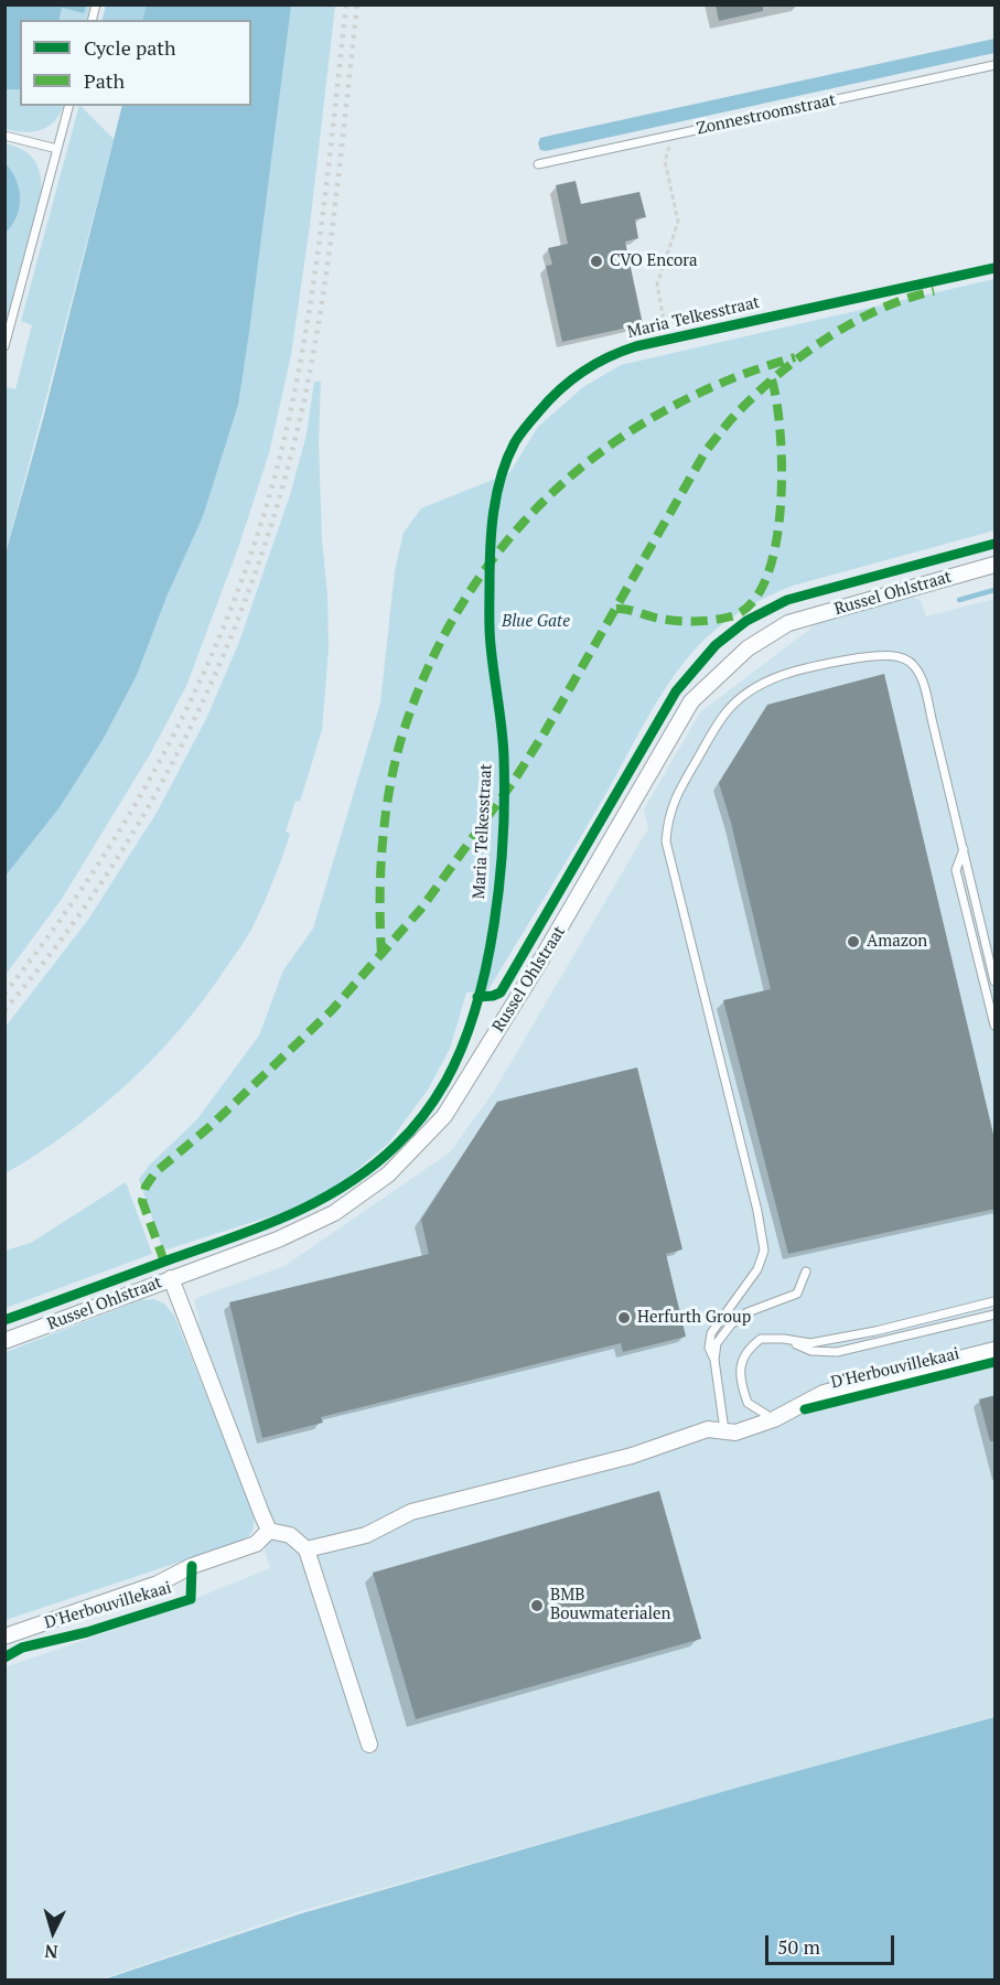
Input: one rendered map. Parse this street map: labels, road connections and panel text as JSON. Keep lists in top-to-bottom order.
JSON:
{
  "streets": {
    "street": ["Russel Ohlstraat", "D'Herbouvillekaai"],
    "lane": ["Zonnestroomstraat"],
    "cycle path": ["Maria Telkesstraat"]
  },
  "parks": ["Blue Gate"],
  "places": [
    "CVO Encora",
    "Amazon",
    "Herfurth Group",
    "BMB Bouwmaterialen"
  ],
  "legend": ["Cycle path", "Path"],
  "scale_bar": "50 m",
  "north": "bottom"
}
